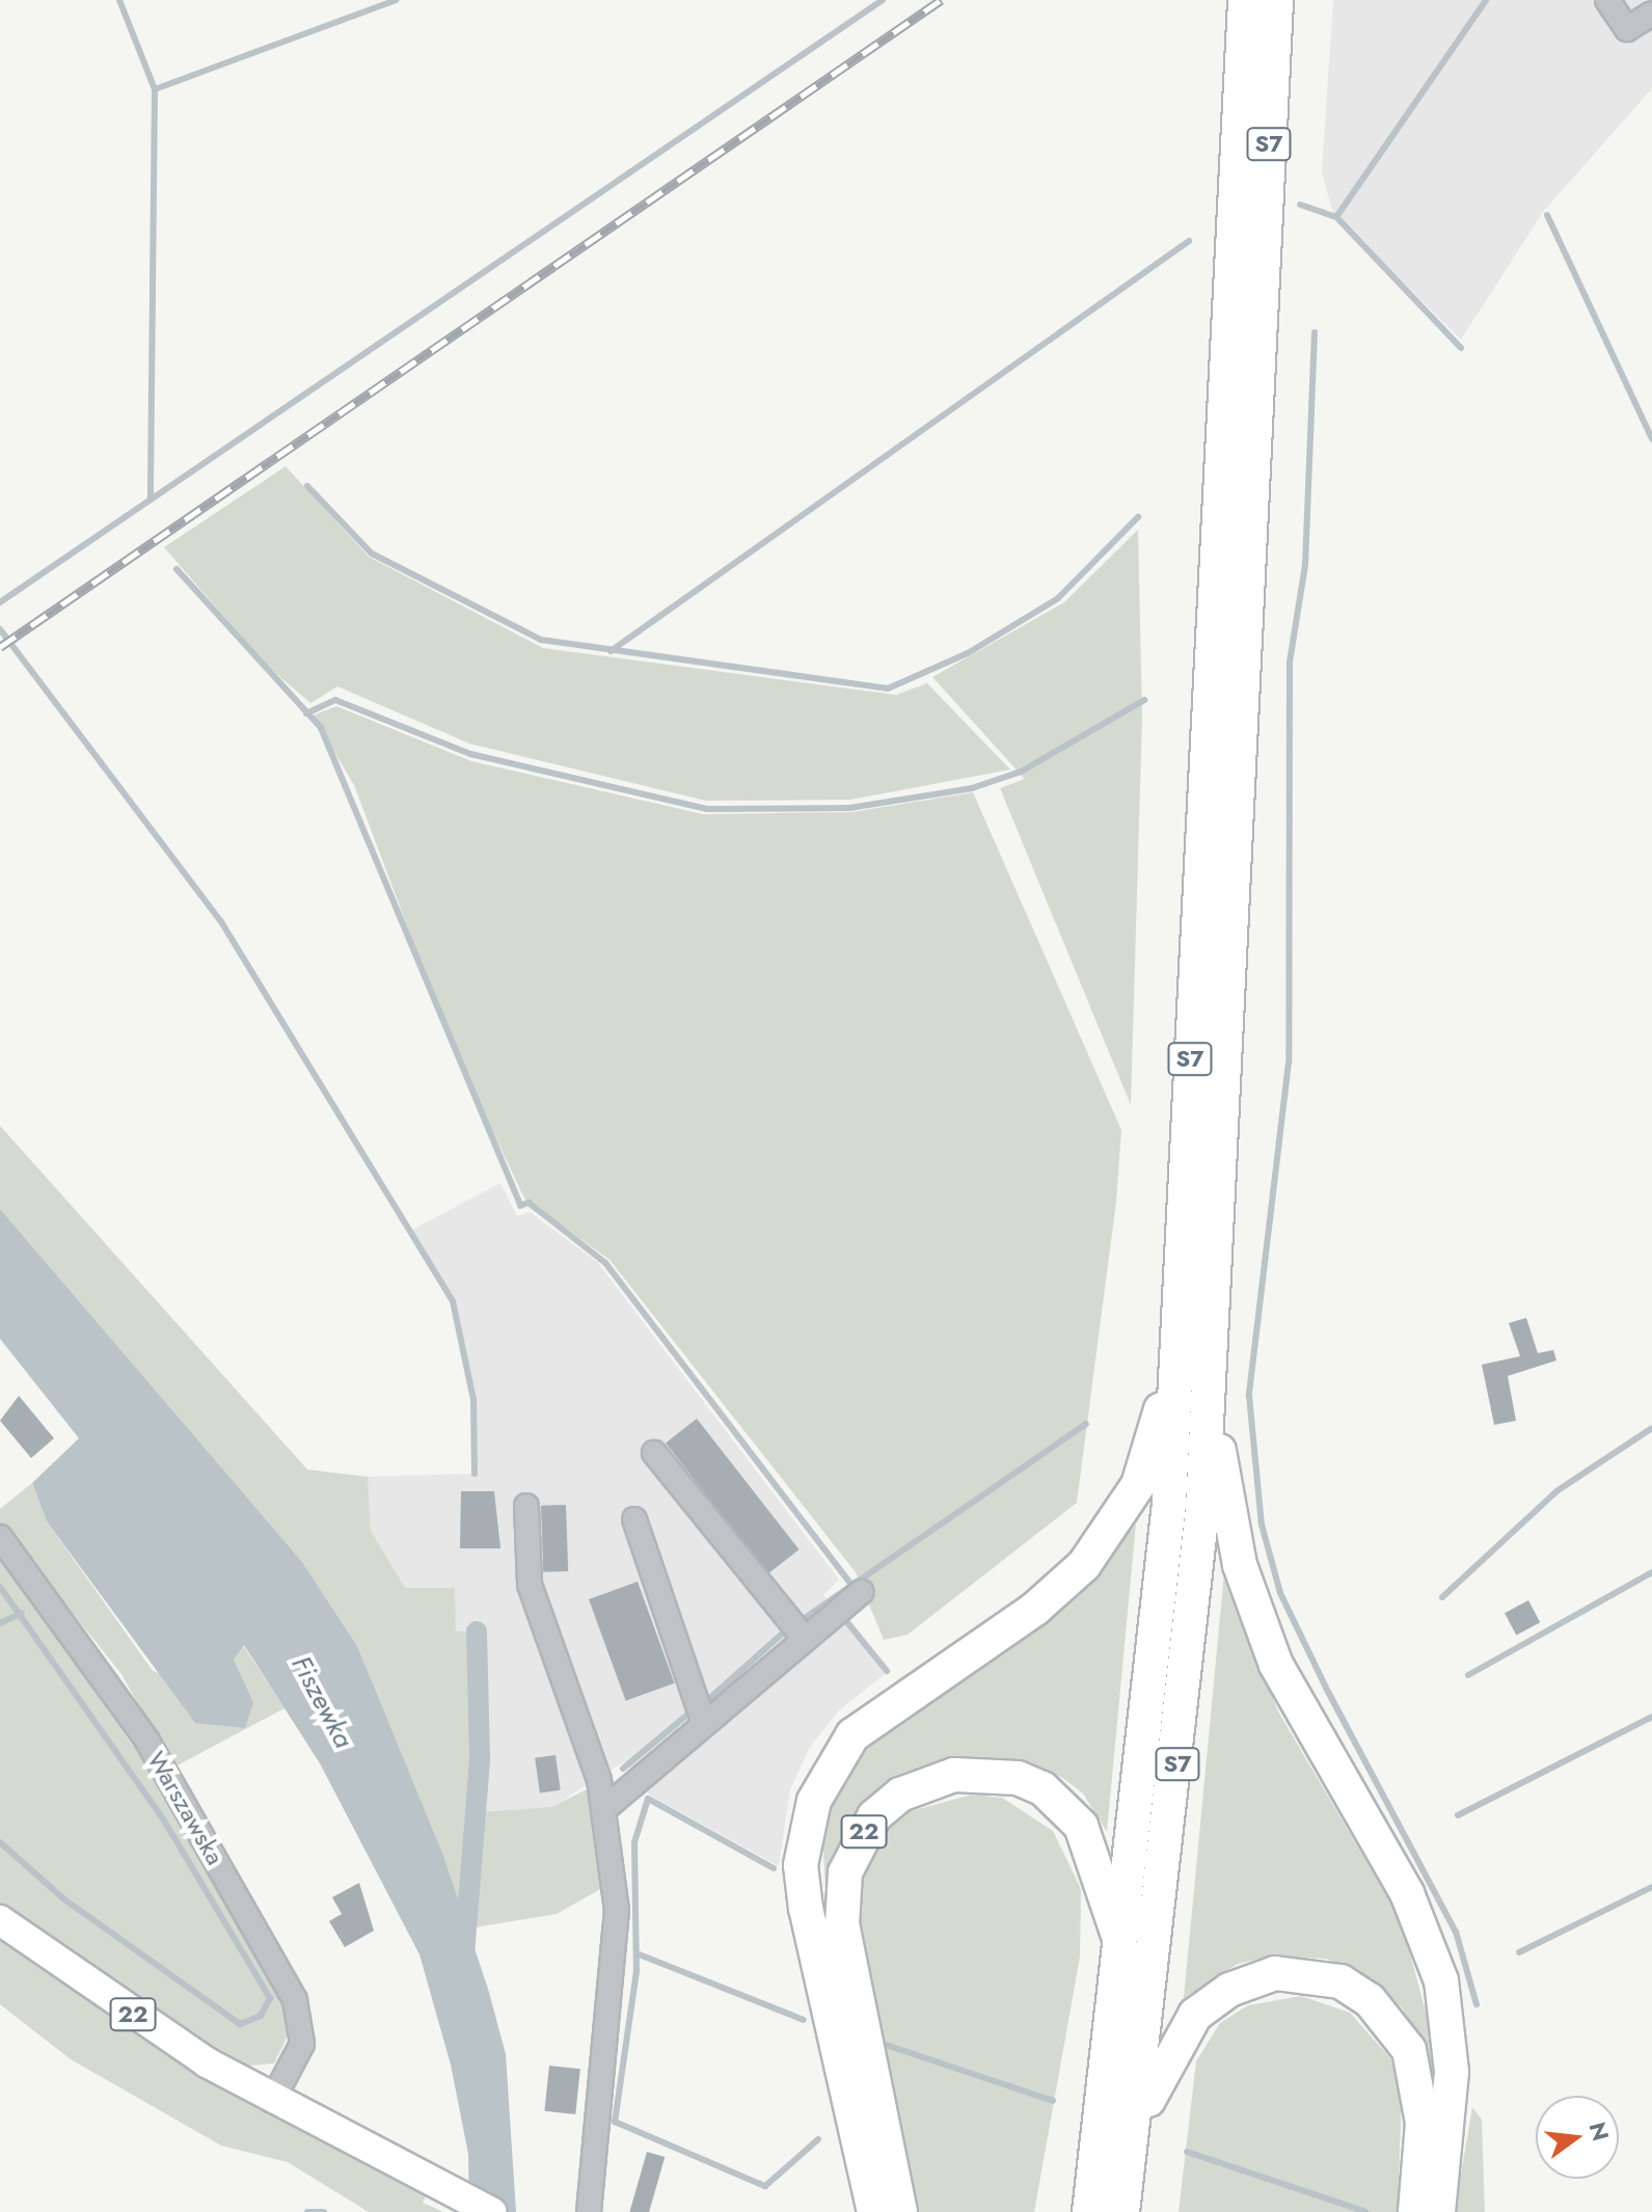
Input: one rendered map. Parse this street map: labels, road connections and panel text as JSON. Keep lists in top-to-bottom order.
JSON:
{
  "streets": {
    "highway": ["S7", "22"],
    "lane": ["Warszawska"]
  },
  "crossings": [
    ["S7", "22"],
    ["Warszawska", "22"]
  ],
  "water": ["Fiszewka"],
  "north": "right"
}
